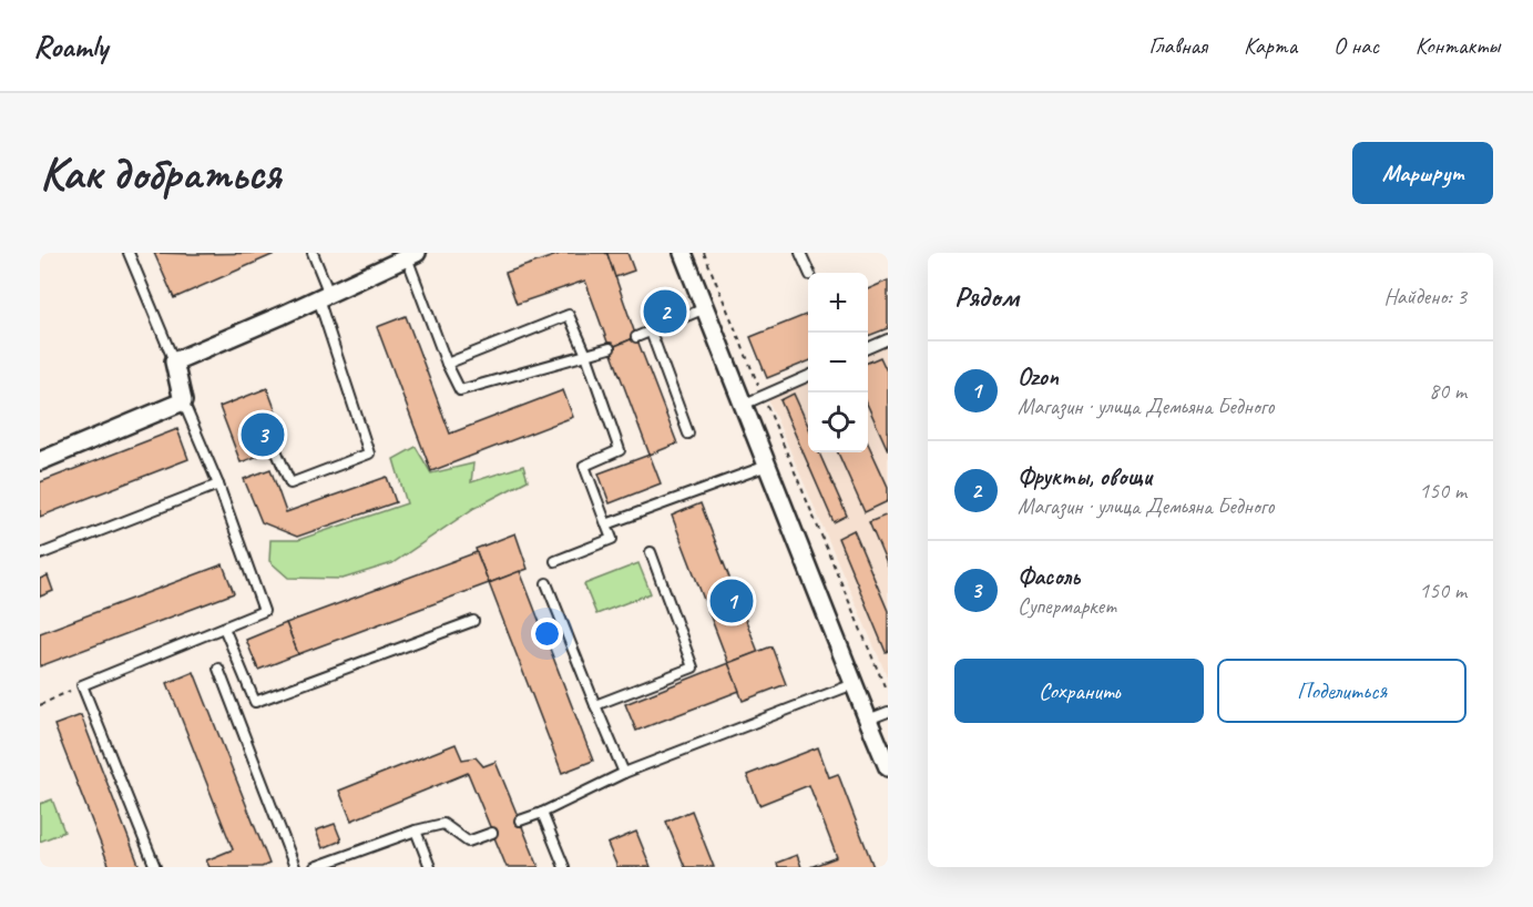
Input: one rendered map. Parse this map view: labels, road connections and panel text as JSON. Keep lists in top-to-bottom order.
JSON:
{
  "page": {
    "header": "Roamly",
    "nav": [
      "Главная",
      "Карта",
      "О нас",
      "Контакты"
    ],
    "buttons": [
      "Маршрут",
      ["Сохранить", "Поделиться"]
    ],
    "title": "Как добраться",
    "heading": ["Рядом", "Найдено: 3"],
    "map_buttons": ["+", "−"],
    "pins": ["2", "3", "1"],
    "list": [
      {
        "mark": "1",
        "name": "Ozon",
        "note": "Магазин · улица Демьяна Бедного",
        "value": "80 m"
      },
      {
        "mark": "2",
        "name": "Фрукты, овощи",
        "note": "Магазин · улица Демьяна Бедного",
        "value": "150 m"
      },
      {
        "mark": "3",
        "name": "Фасоль",
        "note": "Супермаркет",
        "value": "150 m"
      }
    ]
  }
}
